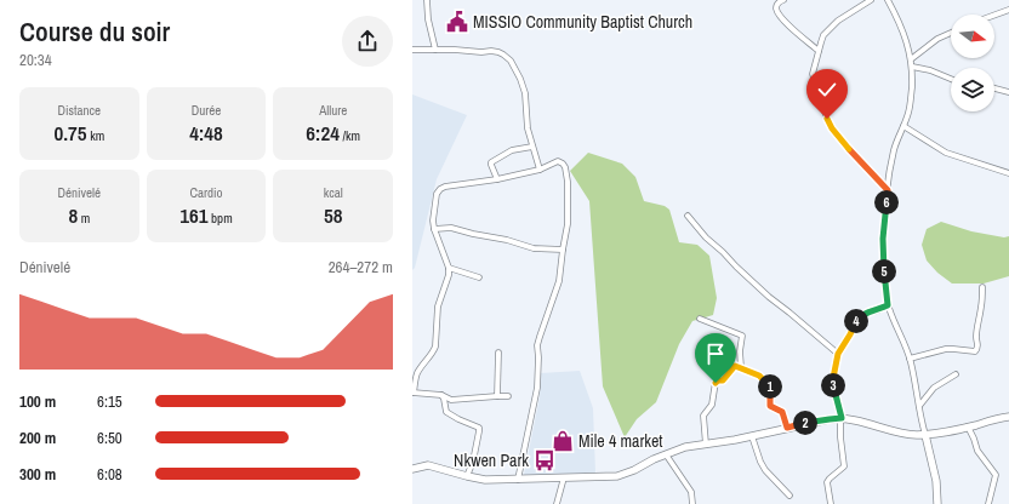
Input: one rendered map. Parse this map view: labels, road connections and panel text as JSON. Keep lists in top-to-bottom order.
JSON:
{
  "places": {
    "public building": ["MISSIO Community Baptist Church"],
    "shop": ["Mile 4 market"],
    "bus stop": ["Nkwen Park"]
  },
  "north": "right",
  "page": {
    "heading": ["Course du soir", "20:34"],
    "stats": [
      ["Distance", "0.75 km"],
      ["Durée", "4:48"],
      ["Allure", "6:24 /km"],
      ["Dénivelé", "8 m"],
      ["Cardio", "161 bpm"],
      ["kcal", "58"]
    ],
    "pins": [
      "6",
      "5",
      "4",
      "3",
      "1",
      "2"
    ],
    "chart": ["Dénivelé", "264–272 m"],
    "list": [
      {
        "name": "100 m",
        "note": "6:15"
      },
      {
        "name": "200 m",
        "note": "6:50"
      },
      {
        "name": "300 m",
        "note": "6:08"
      }
    ]
  }
}
